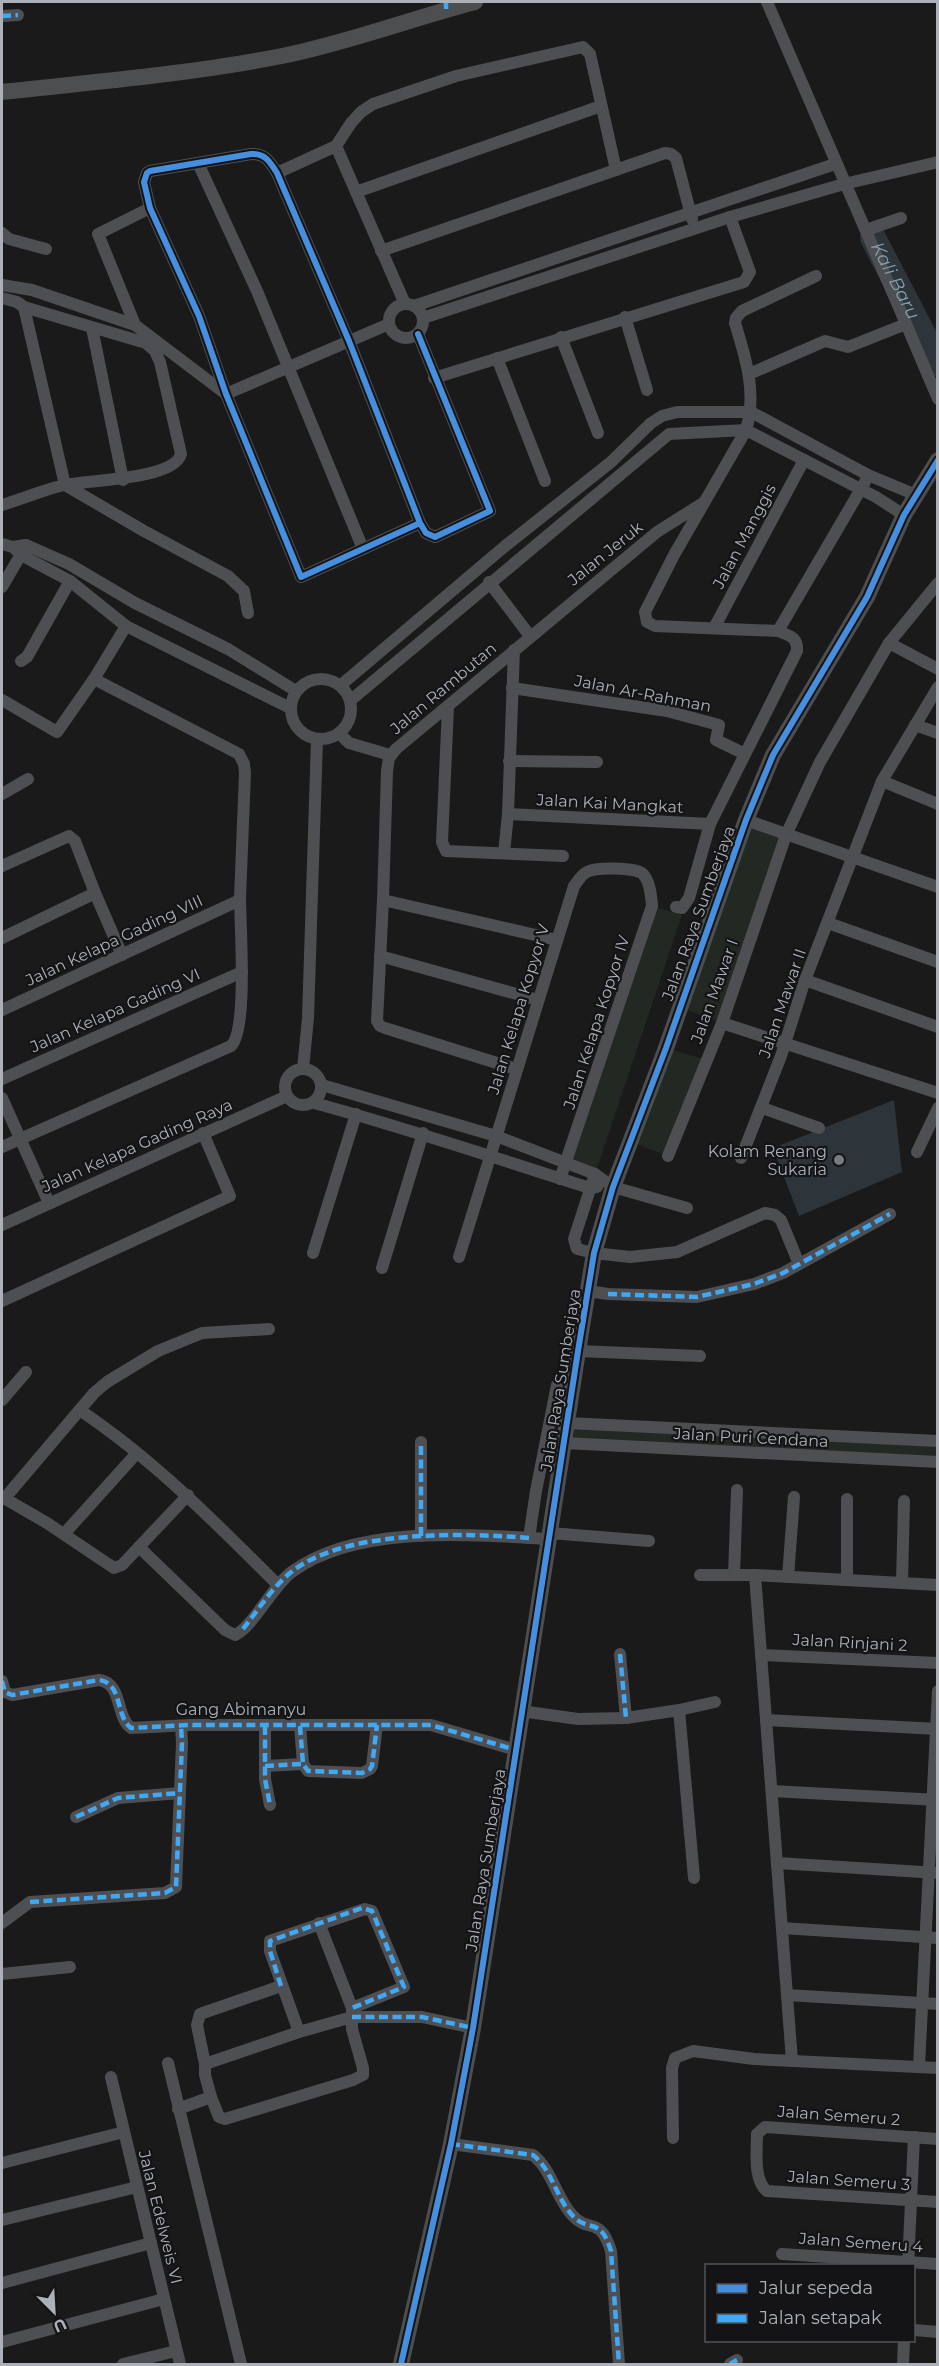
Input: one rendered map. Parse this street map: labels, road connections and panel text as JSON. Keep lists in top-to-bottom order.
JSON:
{
  "streets": {
    "street": [
      "Jalan Manggis",
      "Jalan Jeruk",
      "Jalan Rambutan",
      "Jalan Ar-Rahman",
      "Jalan Kai Mangkat",
      "Jalan Raya Sumberjaya",
      "Jalan Kelapa Gading VIII",
      "Jalan Mawar I",
      "Jalan Mawar II",
      "Jalan Kelapa Kopyor V",
      "Jalan Kelapa Gading VI",
      "Jalan Kelapa Kopyor IV",
      "Jalan Kelapa Gading Raya",
      "Jalan Puri Cendana",
      "Jalan Rinjani 2",
      "Gang Abimanyu",
      "Jalan Semeru 2",
      "Jalan Semeru 3",
      "Jalan Edelweis VI",
      "Jalan Semeru 4"
    ]
  },
  "crossings": [
    ["Jalan Jeruk", "Jalan Rambutan"],
    ["Jalan Rambutan", "Jalan Kelapa Kopyor V"],
    ["Jalan Raya Sumberjaya", "Jalan Puri Cendana"],
    ["Jalan Raya Sumberjaya", "Gang Abimanyu"],
    ["Jalan Kelapa Kopyor V", "Jalan Kelapa Kopyor IV"],
    ["Jalan Semeru 2", "Jalan Semeru 3"]
  ],
  "water": ["Kali Baru"],
  "places": ["Kolam Renang Sukaria"],
  "legend": ["Jalur sepeda", "Jalan setapak"],
  "north": "bottom right"
}
